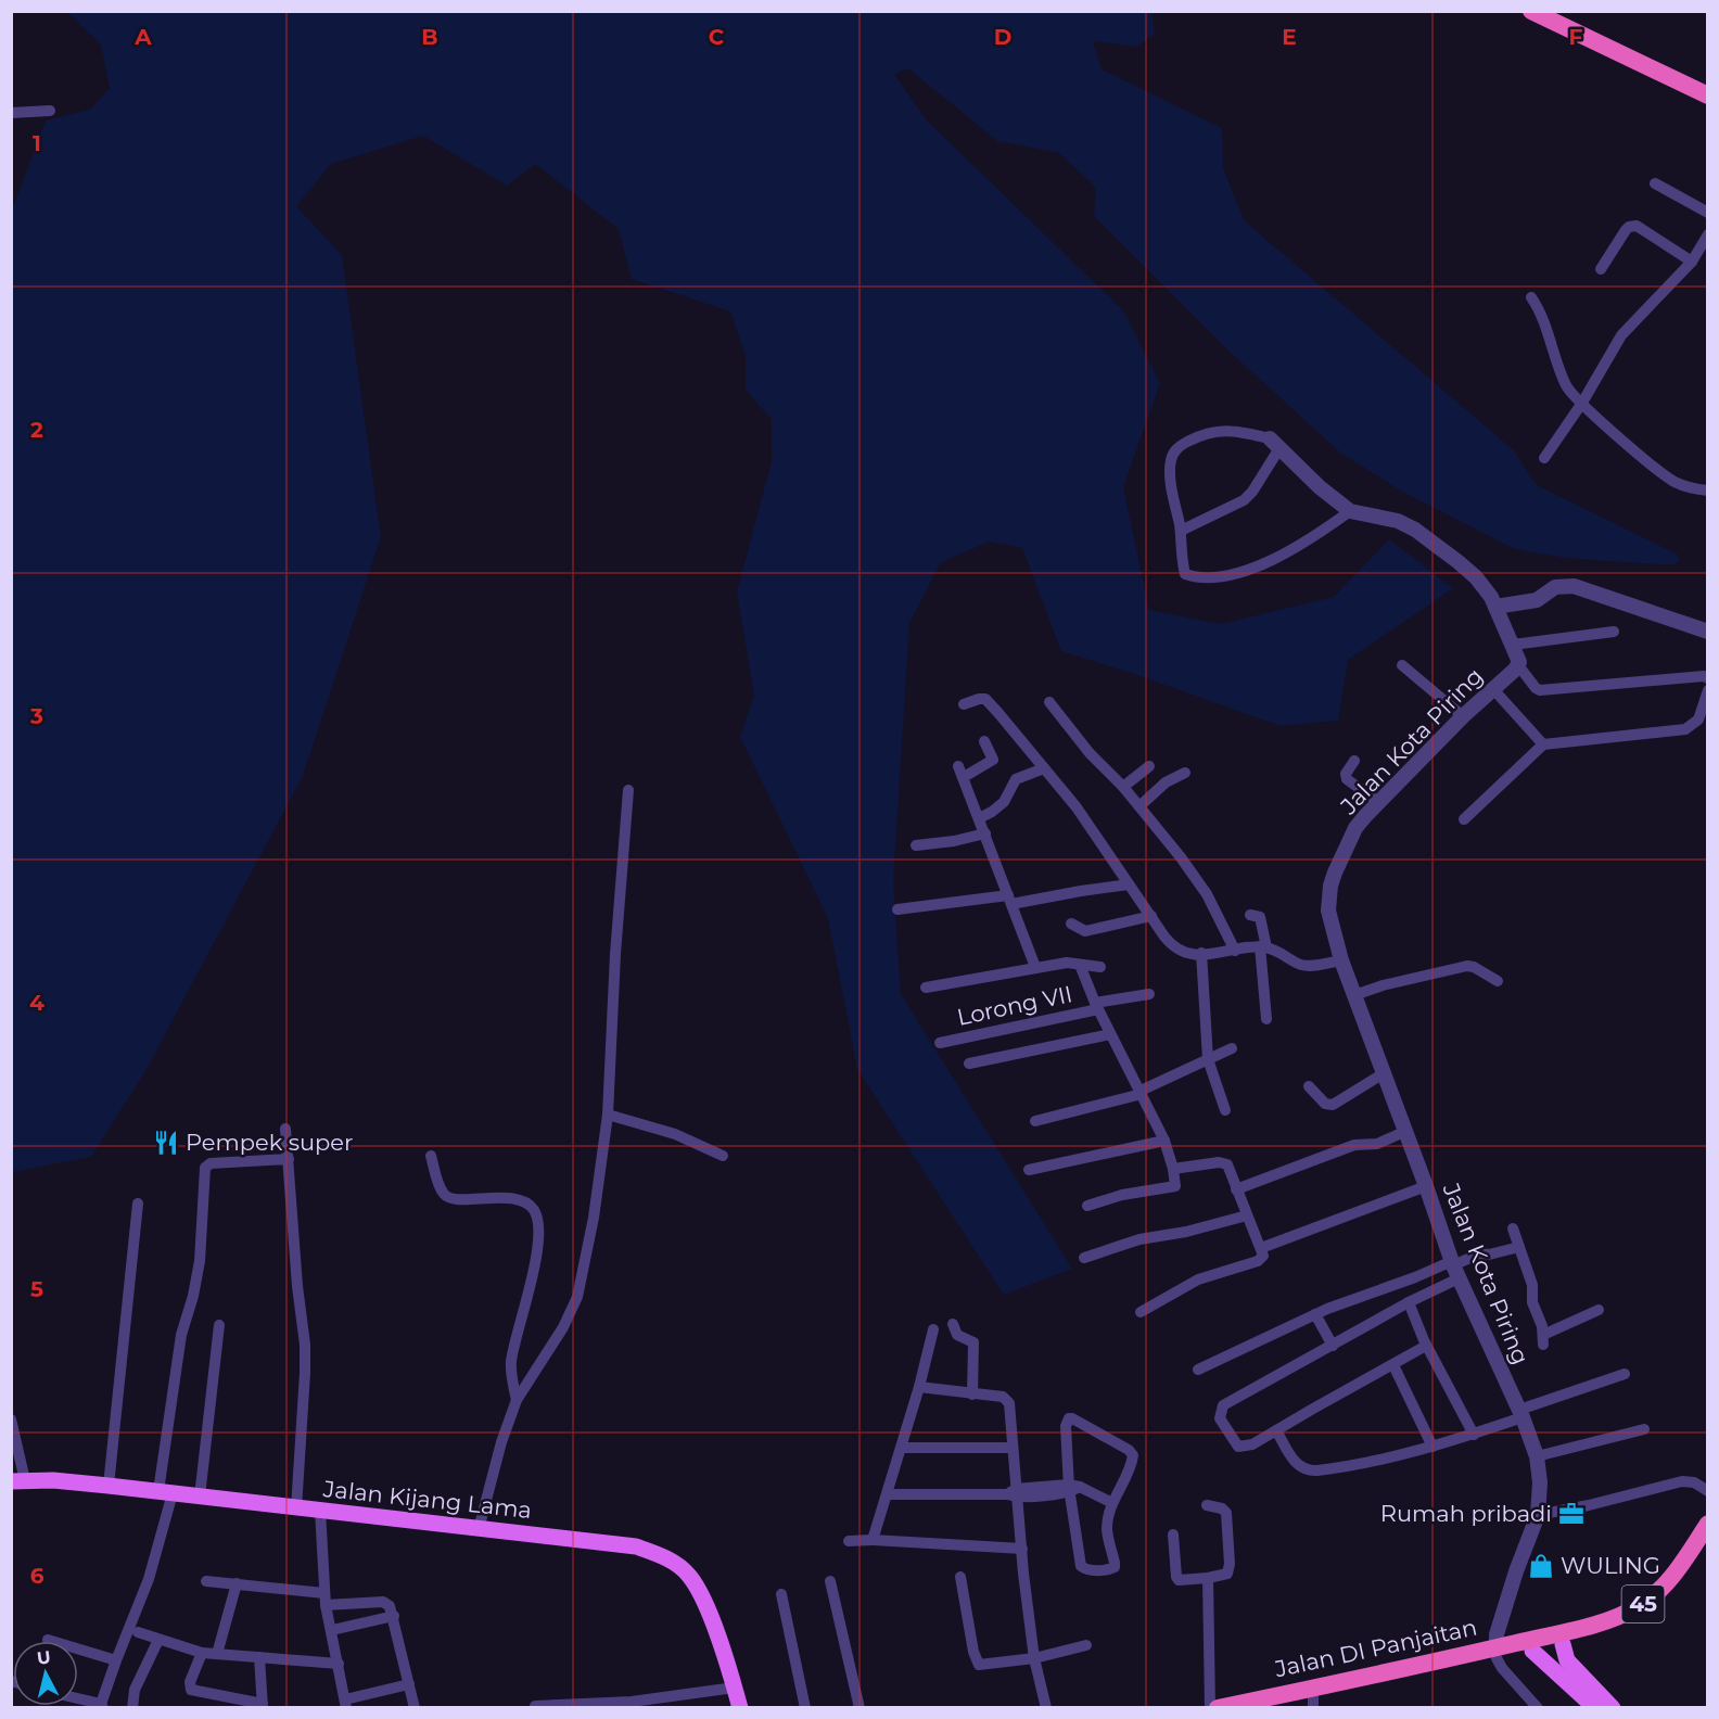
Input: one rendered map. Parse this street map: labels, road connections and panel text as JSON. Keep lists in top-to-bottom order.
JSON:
{
  "streets": {
    "highway": ["45", "Jalan DI Panjaitan"],
    "main road": ["Jalan Kijang Lama"],
    "street": ["Jalan Kota Piring", "Lorong VII"]
  },
  "crossings": [
    ["Jalan Kota Piring", "Jalan DI Panjaitan"],
    ["45", "Jalan DI Panjaitan"]
  ],
  "places": {
    "restaurant": ["Pempek super"],
    "office": ["Rumah pribadi"],
    "shop": ["WULING"]
  },
  "north": "top",
  "grid": {
    "columns": [
      "A",
      "B",
      "C",
      "D",
      "E",
      "F"
    ],
    "rows": [
      "1",
      "2",
      "3",
      "4",
      "5",
      "6"
    ]
  }
}
